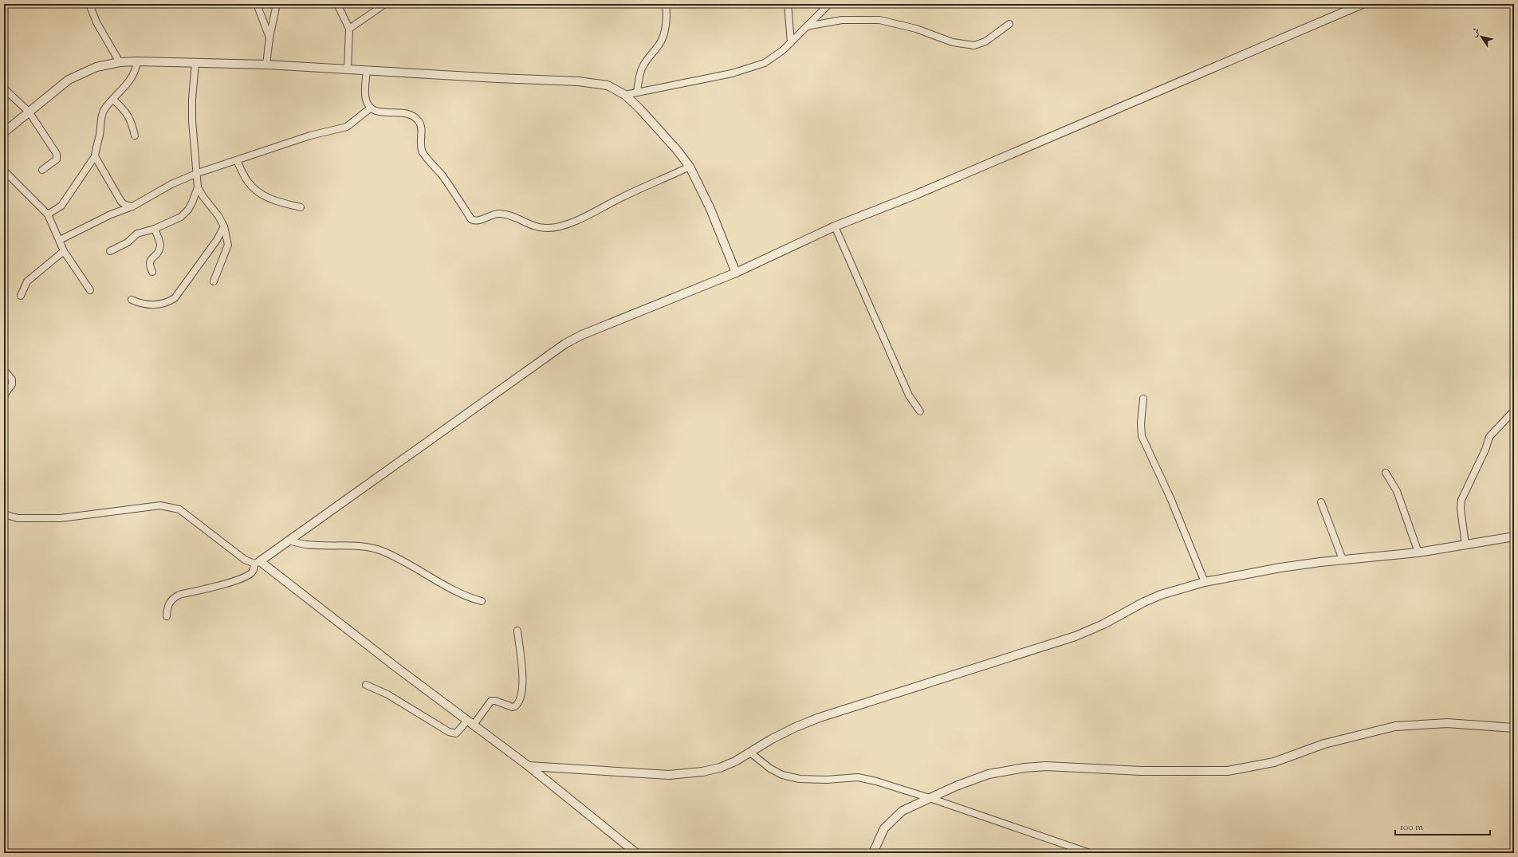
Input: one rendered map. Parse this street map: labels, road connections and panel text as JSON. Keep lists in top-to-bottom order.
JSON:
{
  "scale_bar": "100 m",
  "north": "top left"
}
